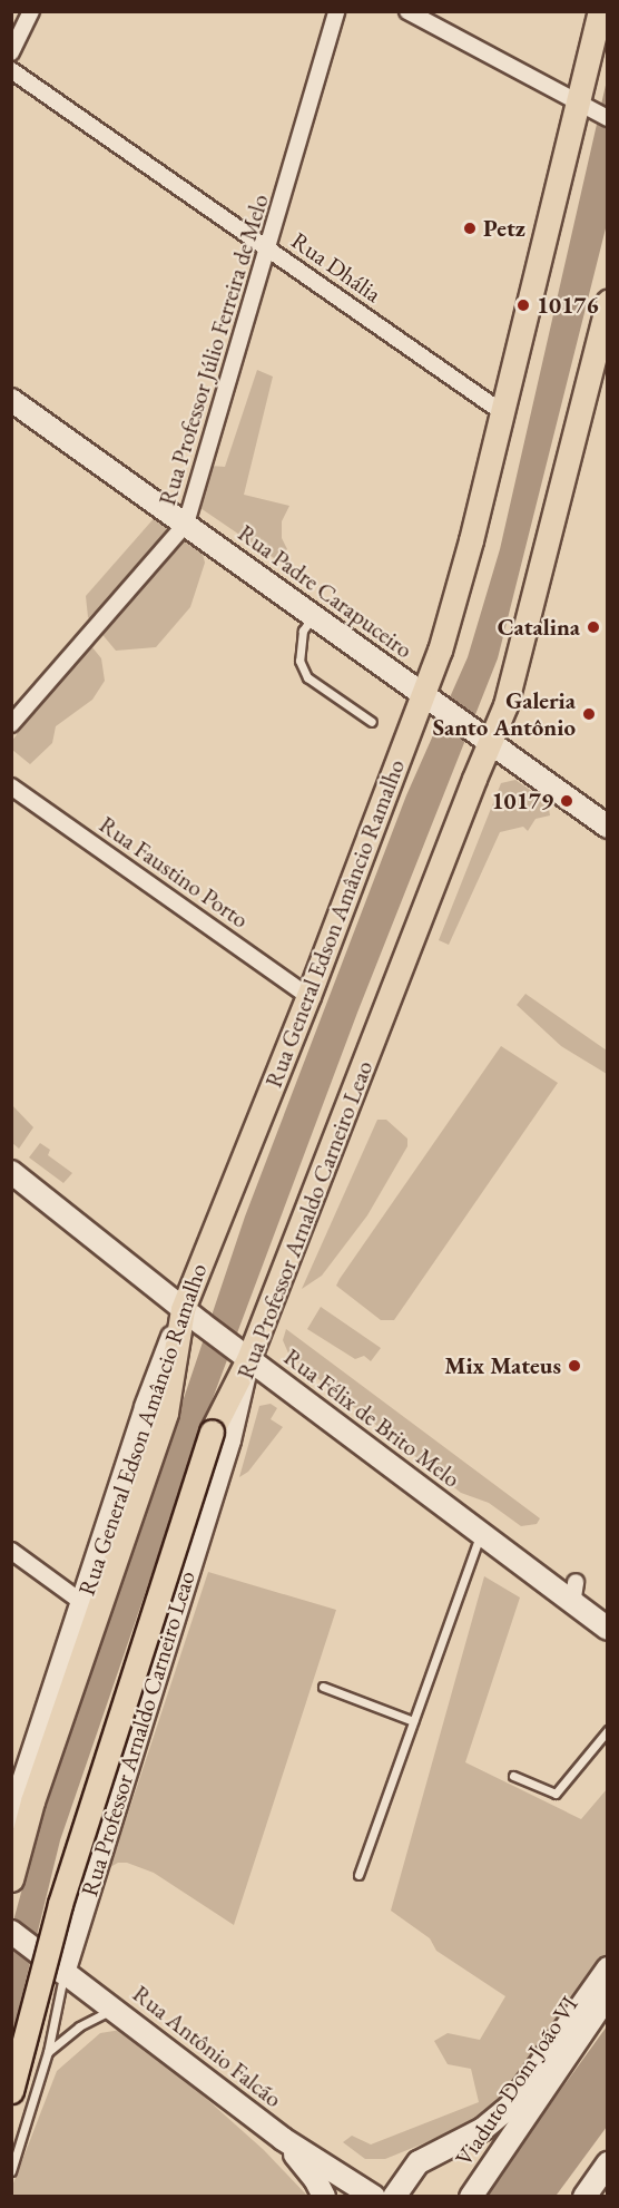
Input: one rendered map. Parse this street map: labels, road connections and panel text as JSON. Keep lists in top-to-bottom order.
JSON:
{
  "streets": {
    "main road": [
      "Rua Padre Carapuceiro",
      "Rua General Edson Amâncio Ramalho",
      "Rua Professor Arnaldo Carneiro Leao",
      "Rua Félix de Brito Melo",
      "Rua Antônio Falcão",
      "Viaduto Dom João VI"
    ],
    "street": ["Rua Dhália", "Rua Professor Júlio Ferreira de Melo", "Rua Faustino Porto"]
  },
  "crossings": [
    ["Rua Dhália", "Rua Professor Júlio Ferreira de Melo"],
    ["Rua Dhália", "Rua General Edson Amâncio Ramalho"],
    ["Rua Professor Júlio Ferreira de Melo", "Rua Padre Carapuceiro"],
    ["Rua Padre Carapuceiro", "Rua General Edson Amâncio Ramalho"],
    ["Rua Padre Carapuceiro", "Rua Professor Arnaldo Carneiro Leao"],
    ["Rua Faustino Porto", "Rua General Edson Amâncio Ramalho"],
    ["Rua General Edson Amâncio Ramalho", "Rua Félix de Brito Melo"],
    ["Rua Professor Arnaldo Carneiro Leao", "Rua Félix de Brito Melo"],
    ["Rua Professor Arnaldo Carneiro Leao", "Rua Antônio Falcão"]
  ],
  "places": [
    "Petz",
    "10176",
    "Catalina",
    "Galeria Santo Antônio",
    "10179",
    "Mix Mateus"
  ]
}
